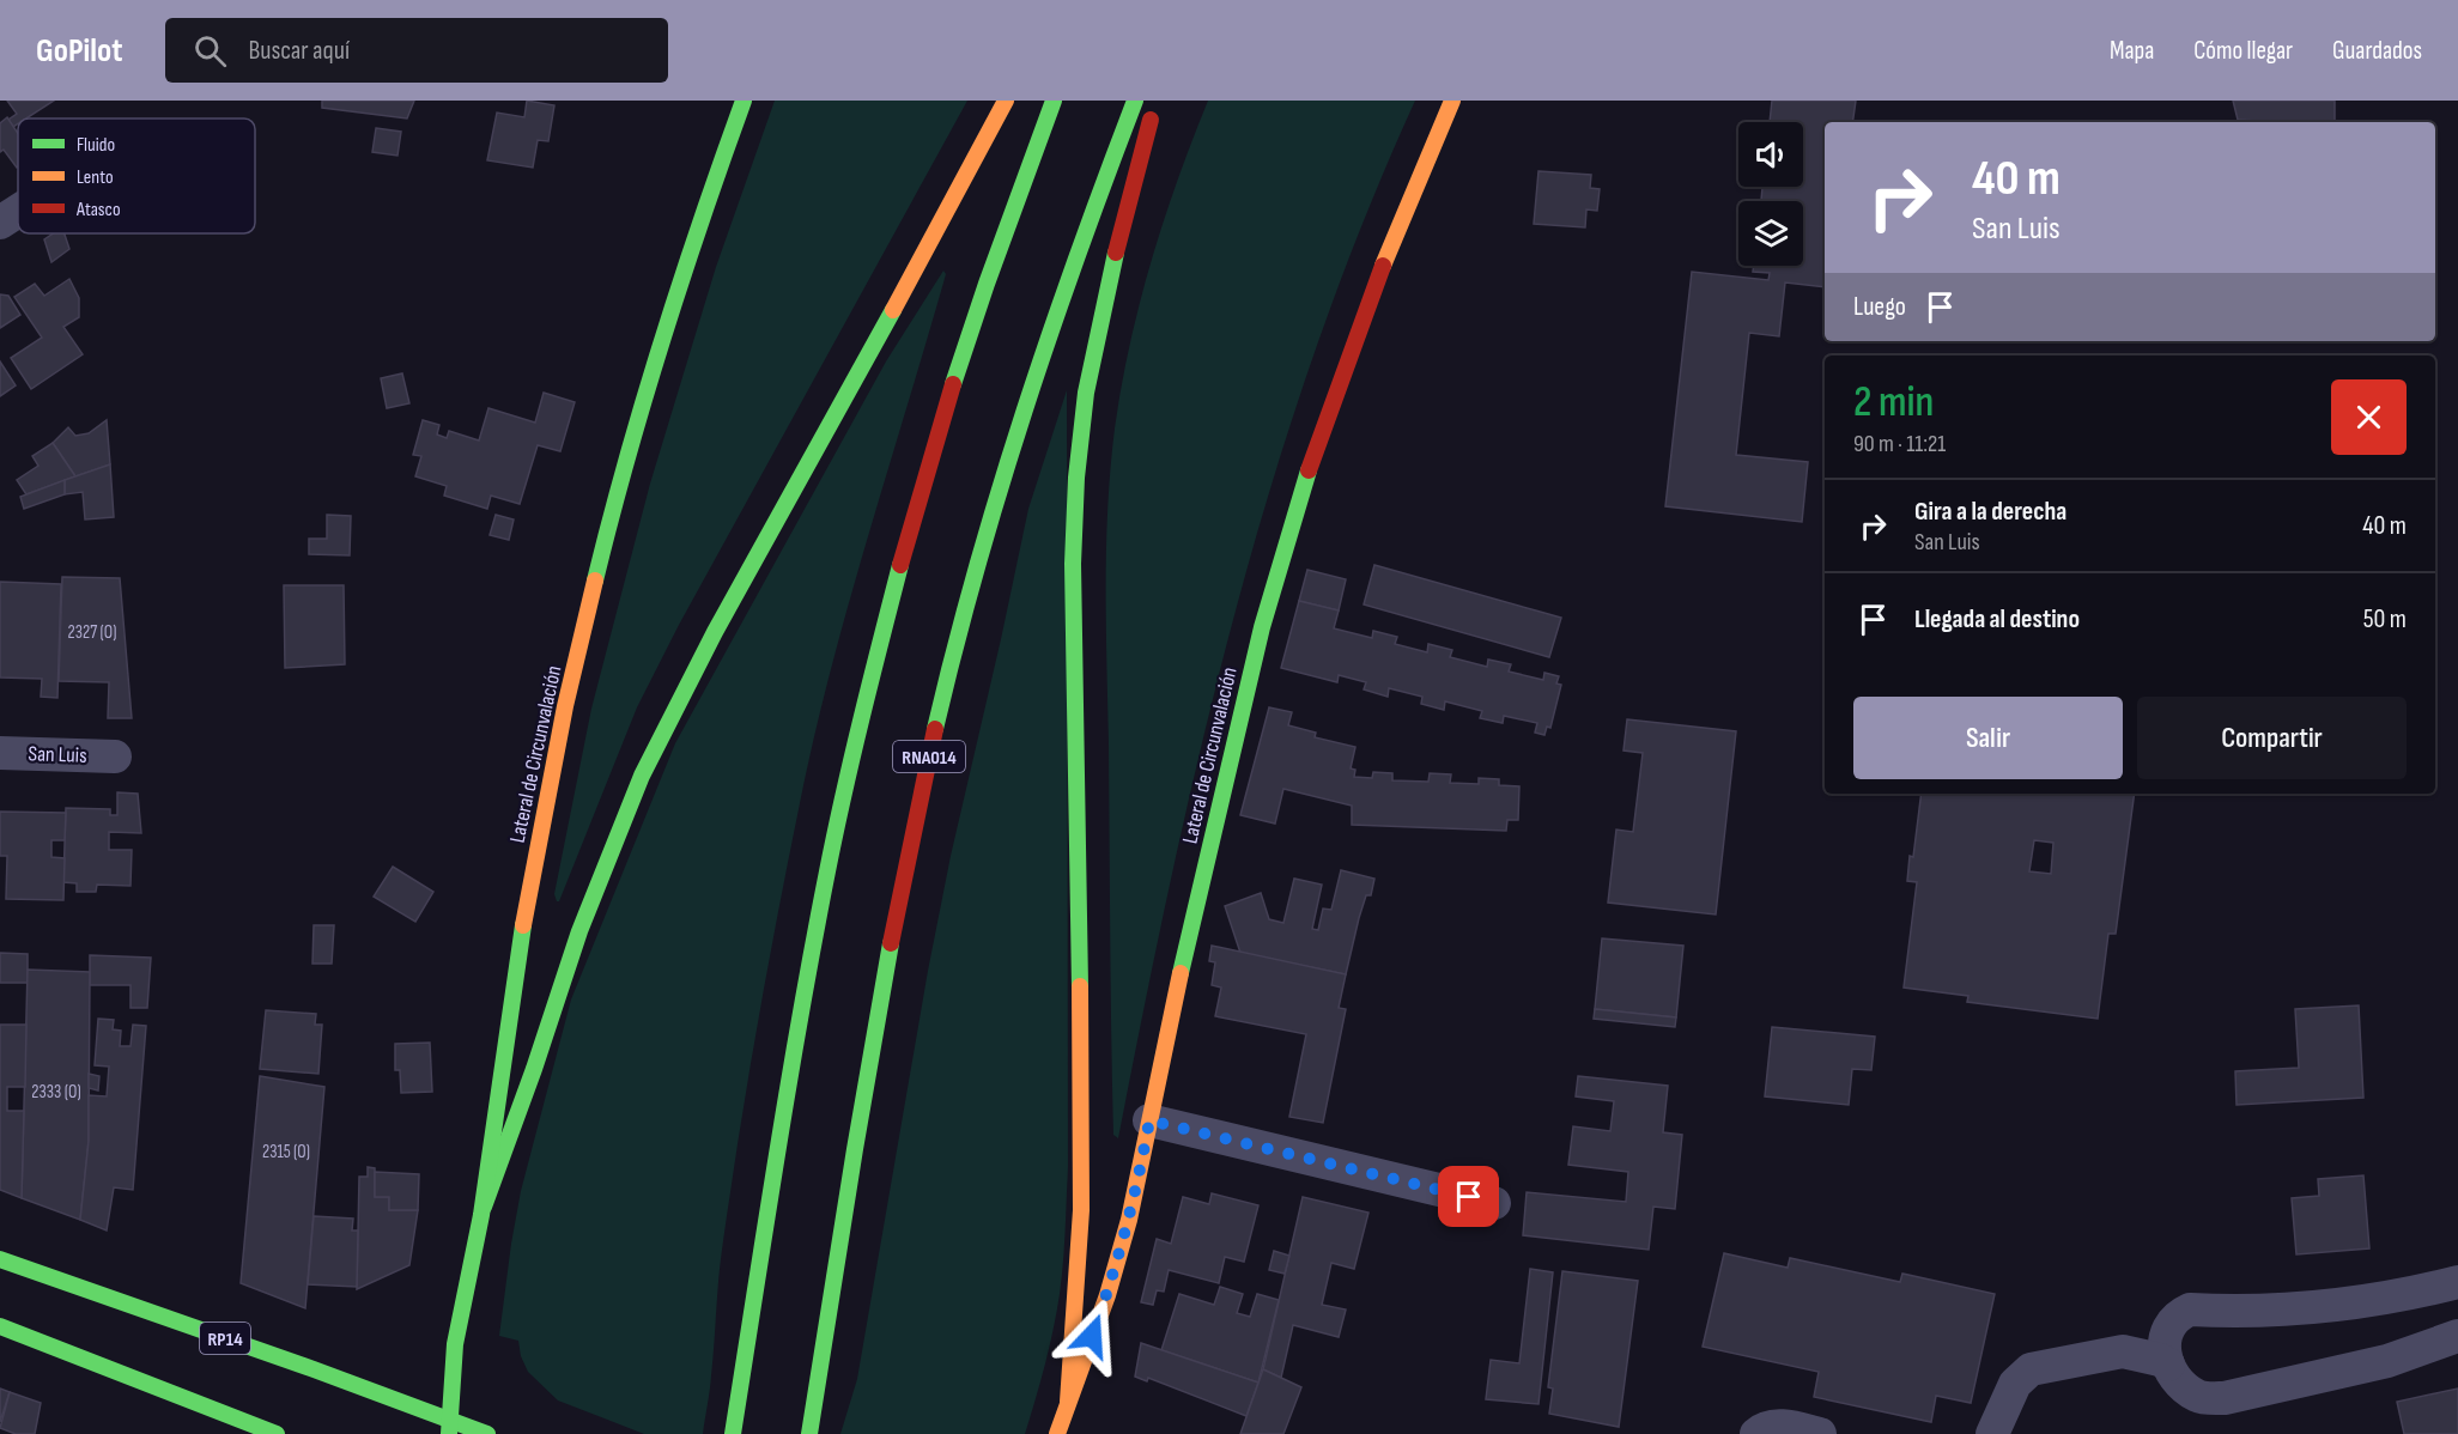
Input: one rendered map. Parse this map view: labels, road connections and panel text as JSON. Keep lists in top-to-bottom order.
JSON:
{
  "streets": {
    "main road": ["Lateral de Circunvalación", "RNA014", "RP14"],
    "street": ["San Luis"]
  },
  "crossings": [
    ["Lateral de Circunvalación", "RP14"]
  ],
  "house_numbers": ["2327 (O)", "2333 (O)", "2315 (O)"],
  "legend": ["Fluido", "Lento", "Atasco"],
  "page": {
    "header": "GoPilot",
    "search": "Buscar aquí",
    "nav": ["Mapa", "Cómo llegar", "Guardados"],
    "turn": ["40 m", "San Luis"],
    "then": "Luego",
    "heading": ["2 min", "90 m · 11:21"],
    "list": [
      {
        "name": "Gira a la derecha",
        "note": "San Luis",
        "value": "40 m"
      },
      {
        "name": "Llegada al destino",
        "value": "50 m"
      }
    ],
    "buttons": ["Salir", "Compartir"]
  }
}
